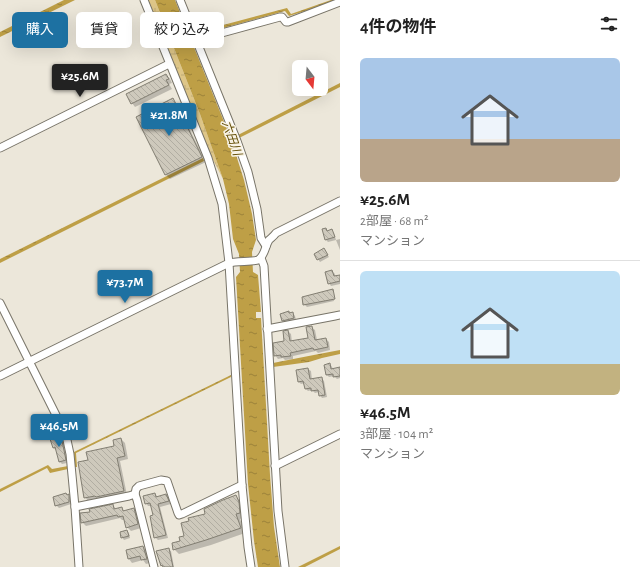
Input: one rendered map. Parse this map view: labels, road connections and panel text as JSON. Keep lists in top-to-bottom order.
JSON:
{
  "water": ["六田川"],
  "north": "bottom",
  "page": {
    "heading": "4件の物件",
    "chip": ["購入", "賃貸", "絞り込み"],
    "list": [
      {
        "name": "¥25.6M",
        "note": "2部屋 · 68 m² · マンション"
      },
      {
        "name": "¥46.5M",
        "note": "3部屋 · 104 m² · マンション"
      }
    ],
    "price": [
      "¥25.6M",
      "¥21.8M",
      "¥73.7M",
      "¥46.5M"
    ]
  }
}
